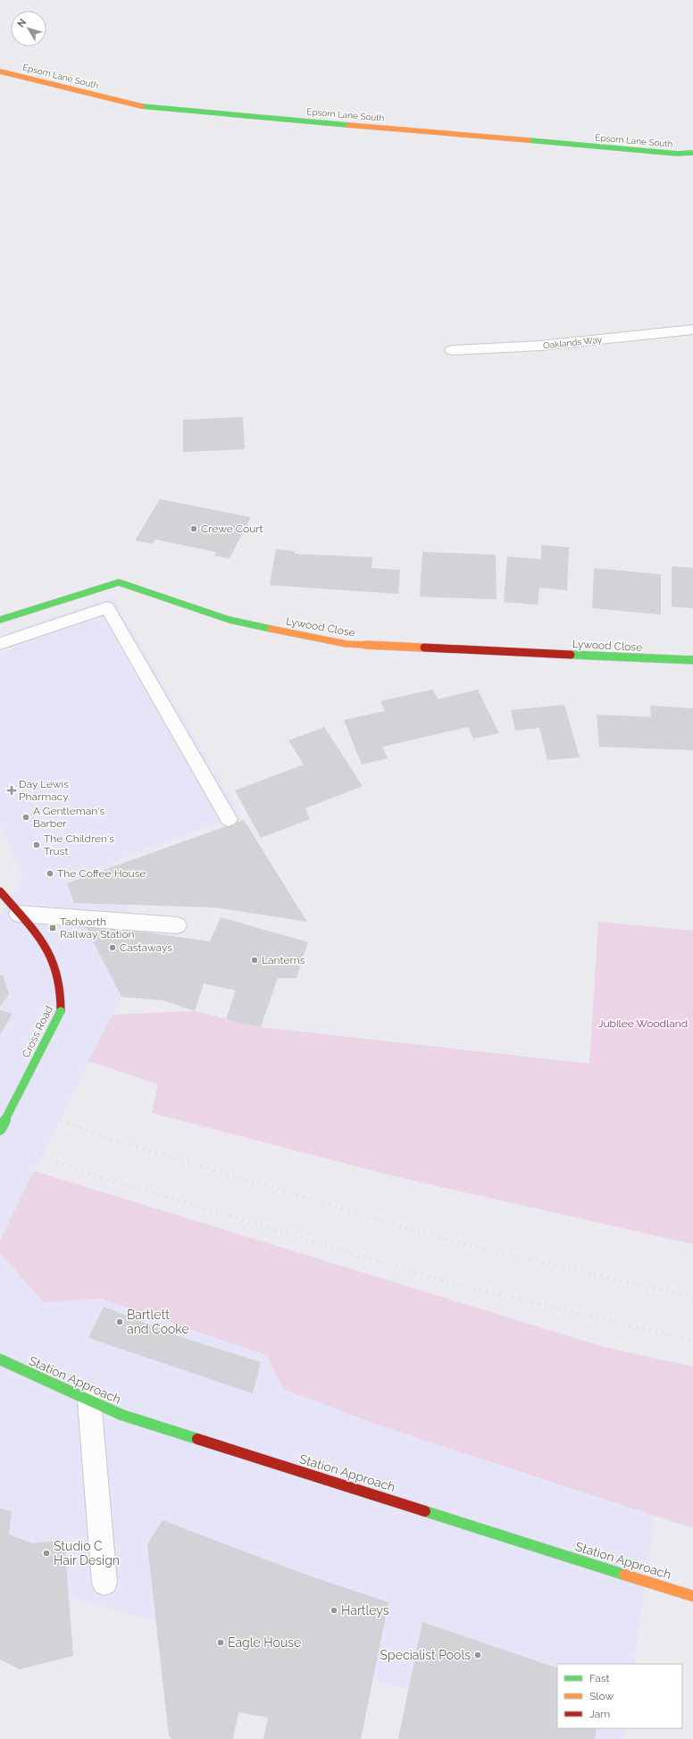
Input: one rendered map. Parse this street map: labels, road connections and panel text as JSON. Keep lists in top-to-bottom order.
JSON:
{
  "streets": {
    "street": [
      "Epsom Lane South",
      "Oaklands Way",
      "Lywood Close",
      "Cross Road",
      "Station Approach"
    ]
  },
  "parks": ["Jubilee Woodland"],
  "places": {
    "other": [
      "Crewe Court",
      "A Gentleman's Barber",
      "The Children's Trust",
      "The Coffee House",
      "Castaways",
      "Lanterns",
      "Bartlett and Cooke",
      "Studio C Hair Design",
      "Hartleys",
      "Eagle House",
      "Specialist Pools"
    ],
    "health": ["Day Lewis Pharmacy"],
    "transit": ["Tadworth Railway Station"]
  },
  "legend": ["Fast", "Slow", "Jam"],
  "north": "top left"
}
